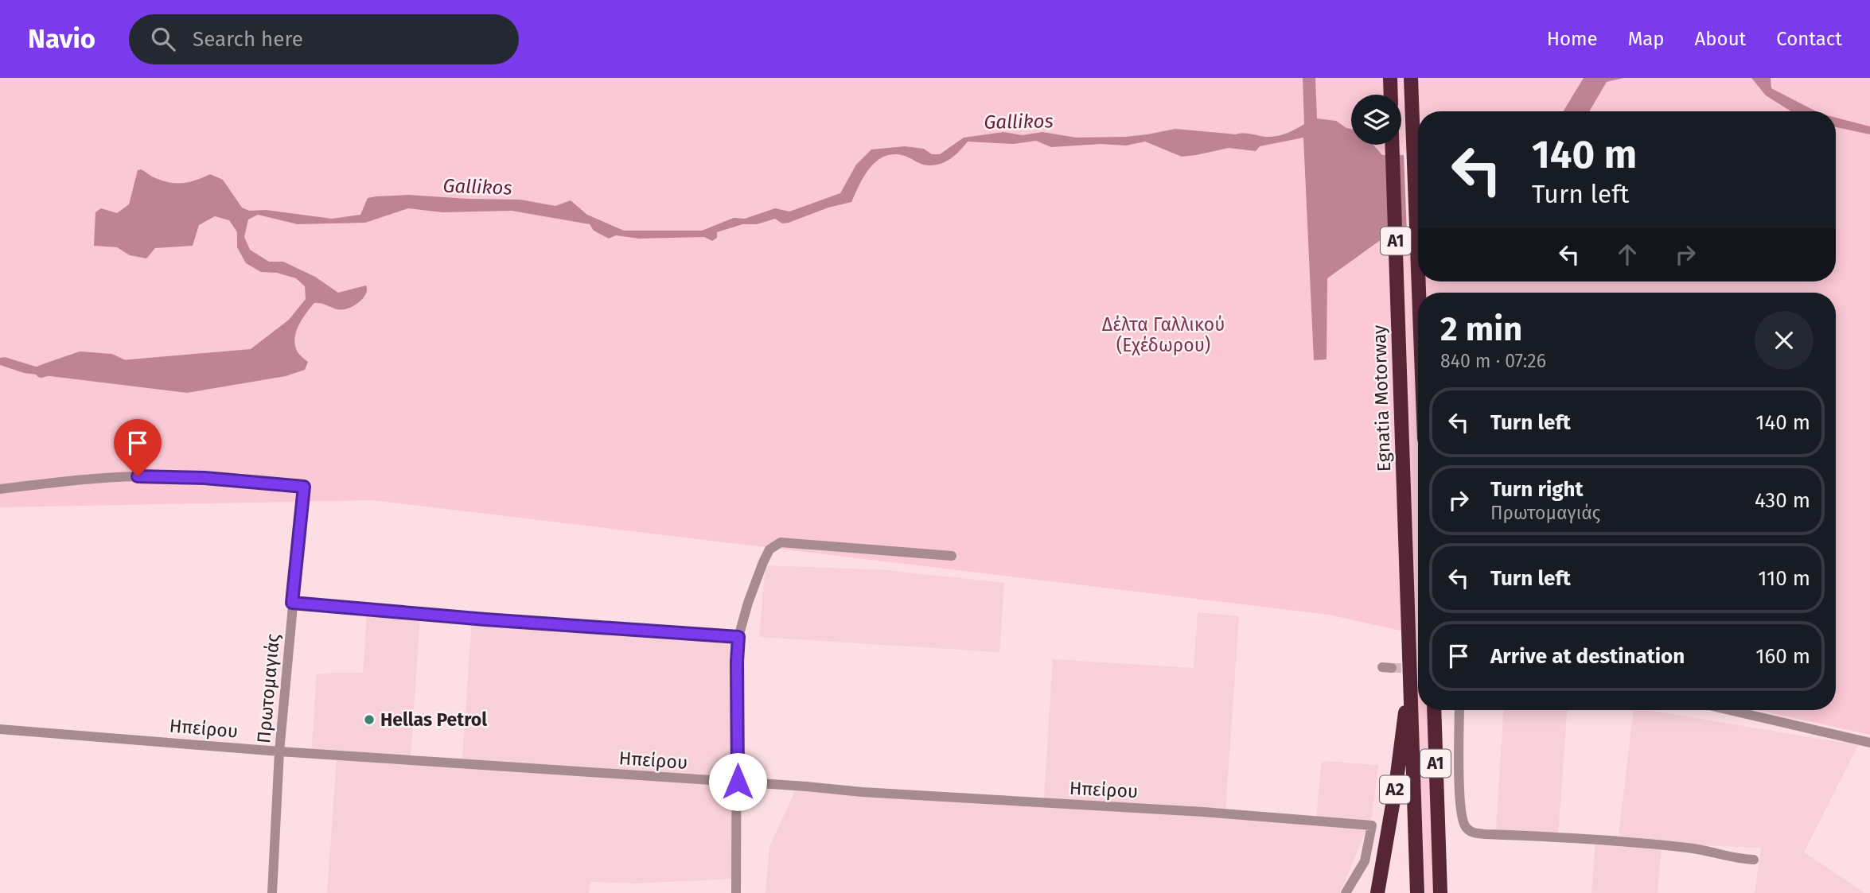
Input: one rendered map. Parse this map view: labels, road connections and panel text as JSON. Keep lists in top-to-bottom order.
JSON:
{
  "streets": {
    "highway": ["Α1", "Egnatia Motorway", "Α2"],
    "street": ["Πρωτομαγιάς", "Ηπείρου"]
  },
  "crossings": [
    ["Α1", "Egnatia Motorway"],
    ["Α1", "Α2"],
    ["Egnatia Motorway", "Α2"],
    ["Πρωτομαγιάς", "Ηπείρου"]
  ],
  "water": ["Gallikos"],
  "parks": ["Δέλτα Γαλλικού (Εχέδωρου)"],
  "places": ["Hellas Petrol"],
  "page": {
    "header": "Navio",
    "search": "Search here",
    "nav": [
      "Home",
      "Map",
      "About",
      "Contact"
    ],
    "turn": ["140 m", "Turn left"],
    "heading": ["2 min", "840 m · 07:26"],
    "list": [
      {
        "name": "Turn left",
        "value": "140 m"
      },
      {
        "name": "Turn right",
        "note": "Πρωτομαγιάς",
        "value": "430 m"
      },
      {
        "name": "Turn left",
        "value": "110 m"
      },
      {
        "name": "Arrive at destination",
        "value": "160 m"
      }
    ]
  }
}
